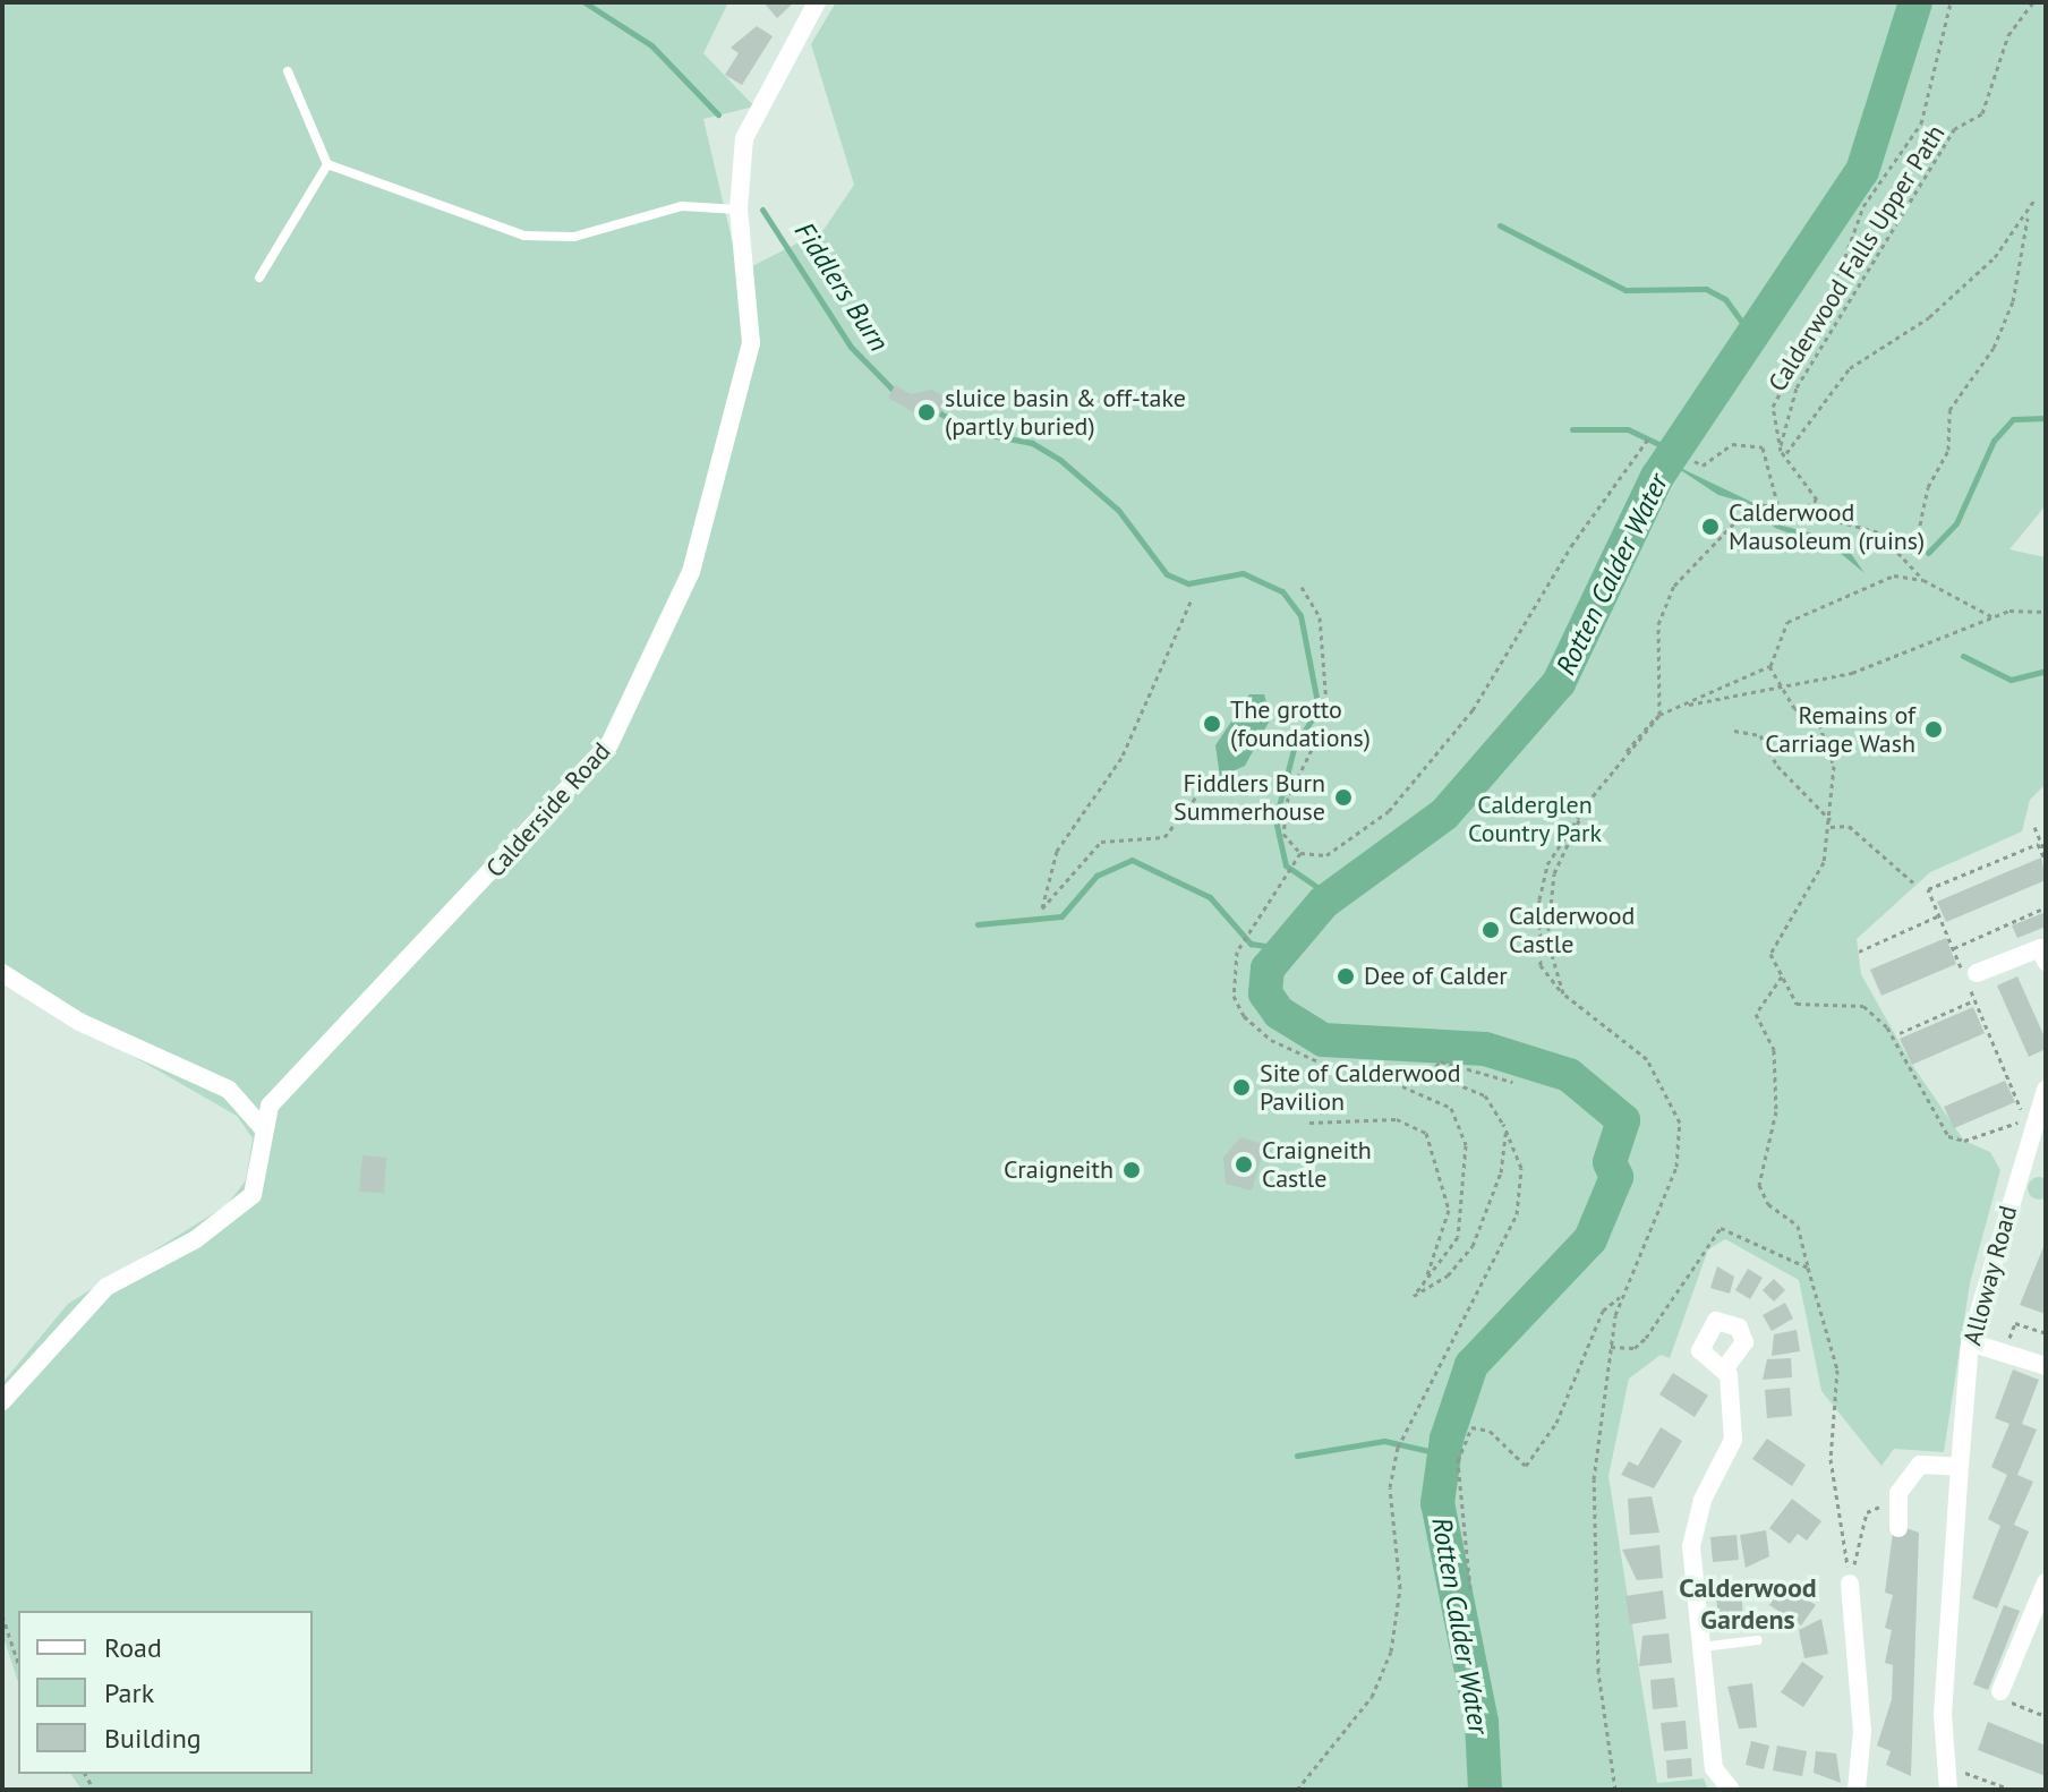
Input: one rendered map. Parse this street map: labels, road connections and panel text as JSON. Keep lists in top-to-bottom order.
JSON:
{
  "streets": {
    "street": ["Calderside Road", "Alloway Road"],
    "path": ["Calderwood Falls Upper Path"]
  },
  "districts": ["Calderwood Gardens"],
  "water": ["Fiddlers Burn", "Rotten Calder Water"],
  "parks": ["Calderglen Country Park"],
  "places": [
    "sluice basin & off-take (partly buried)",
    "Calderwood Mausoleum (ruins)",
    "The grotto (foundations)",
    "Remains of Carriage Wash",
    "Fiddlers Burn Summerhouse",
    "Calderwood Castle",
    "Dee of Calder",
    "Site of Calderwood Pavilion",
    "Craigneith Castle",
    "Craigneith"
  ],
  "legend": ["Road", "Park", "Building"]
}
